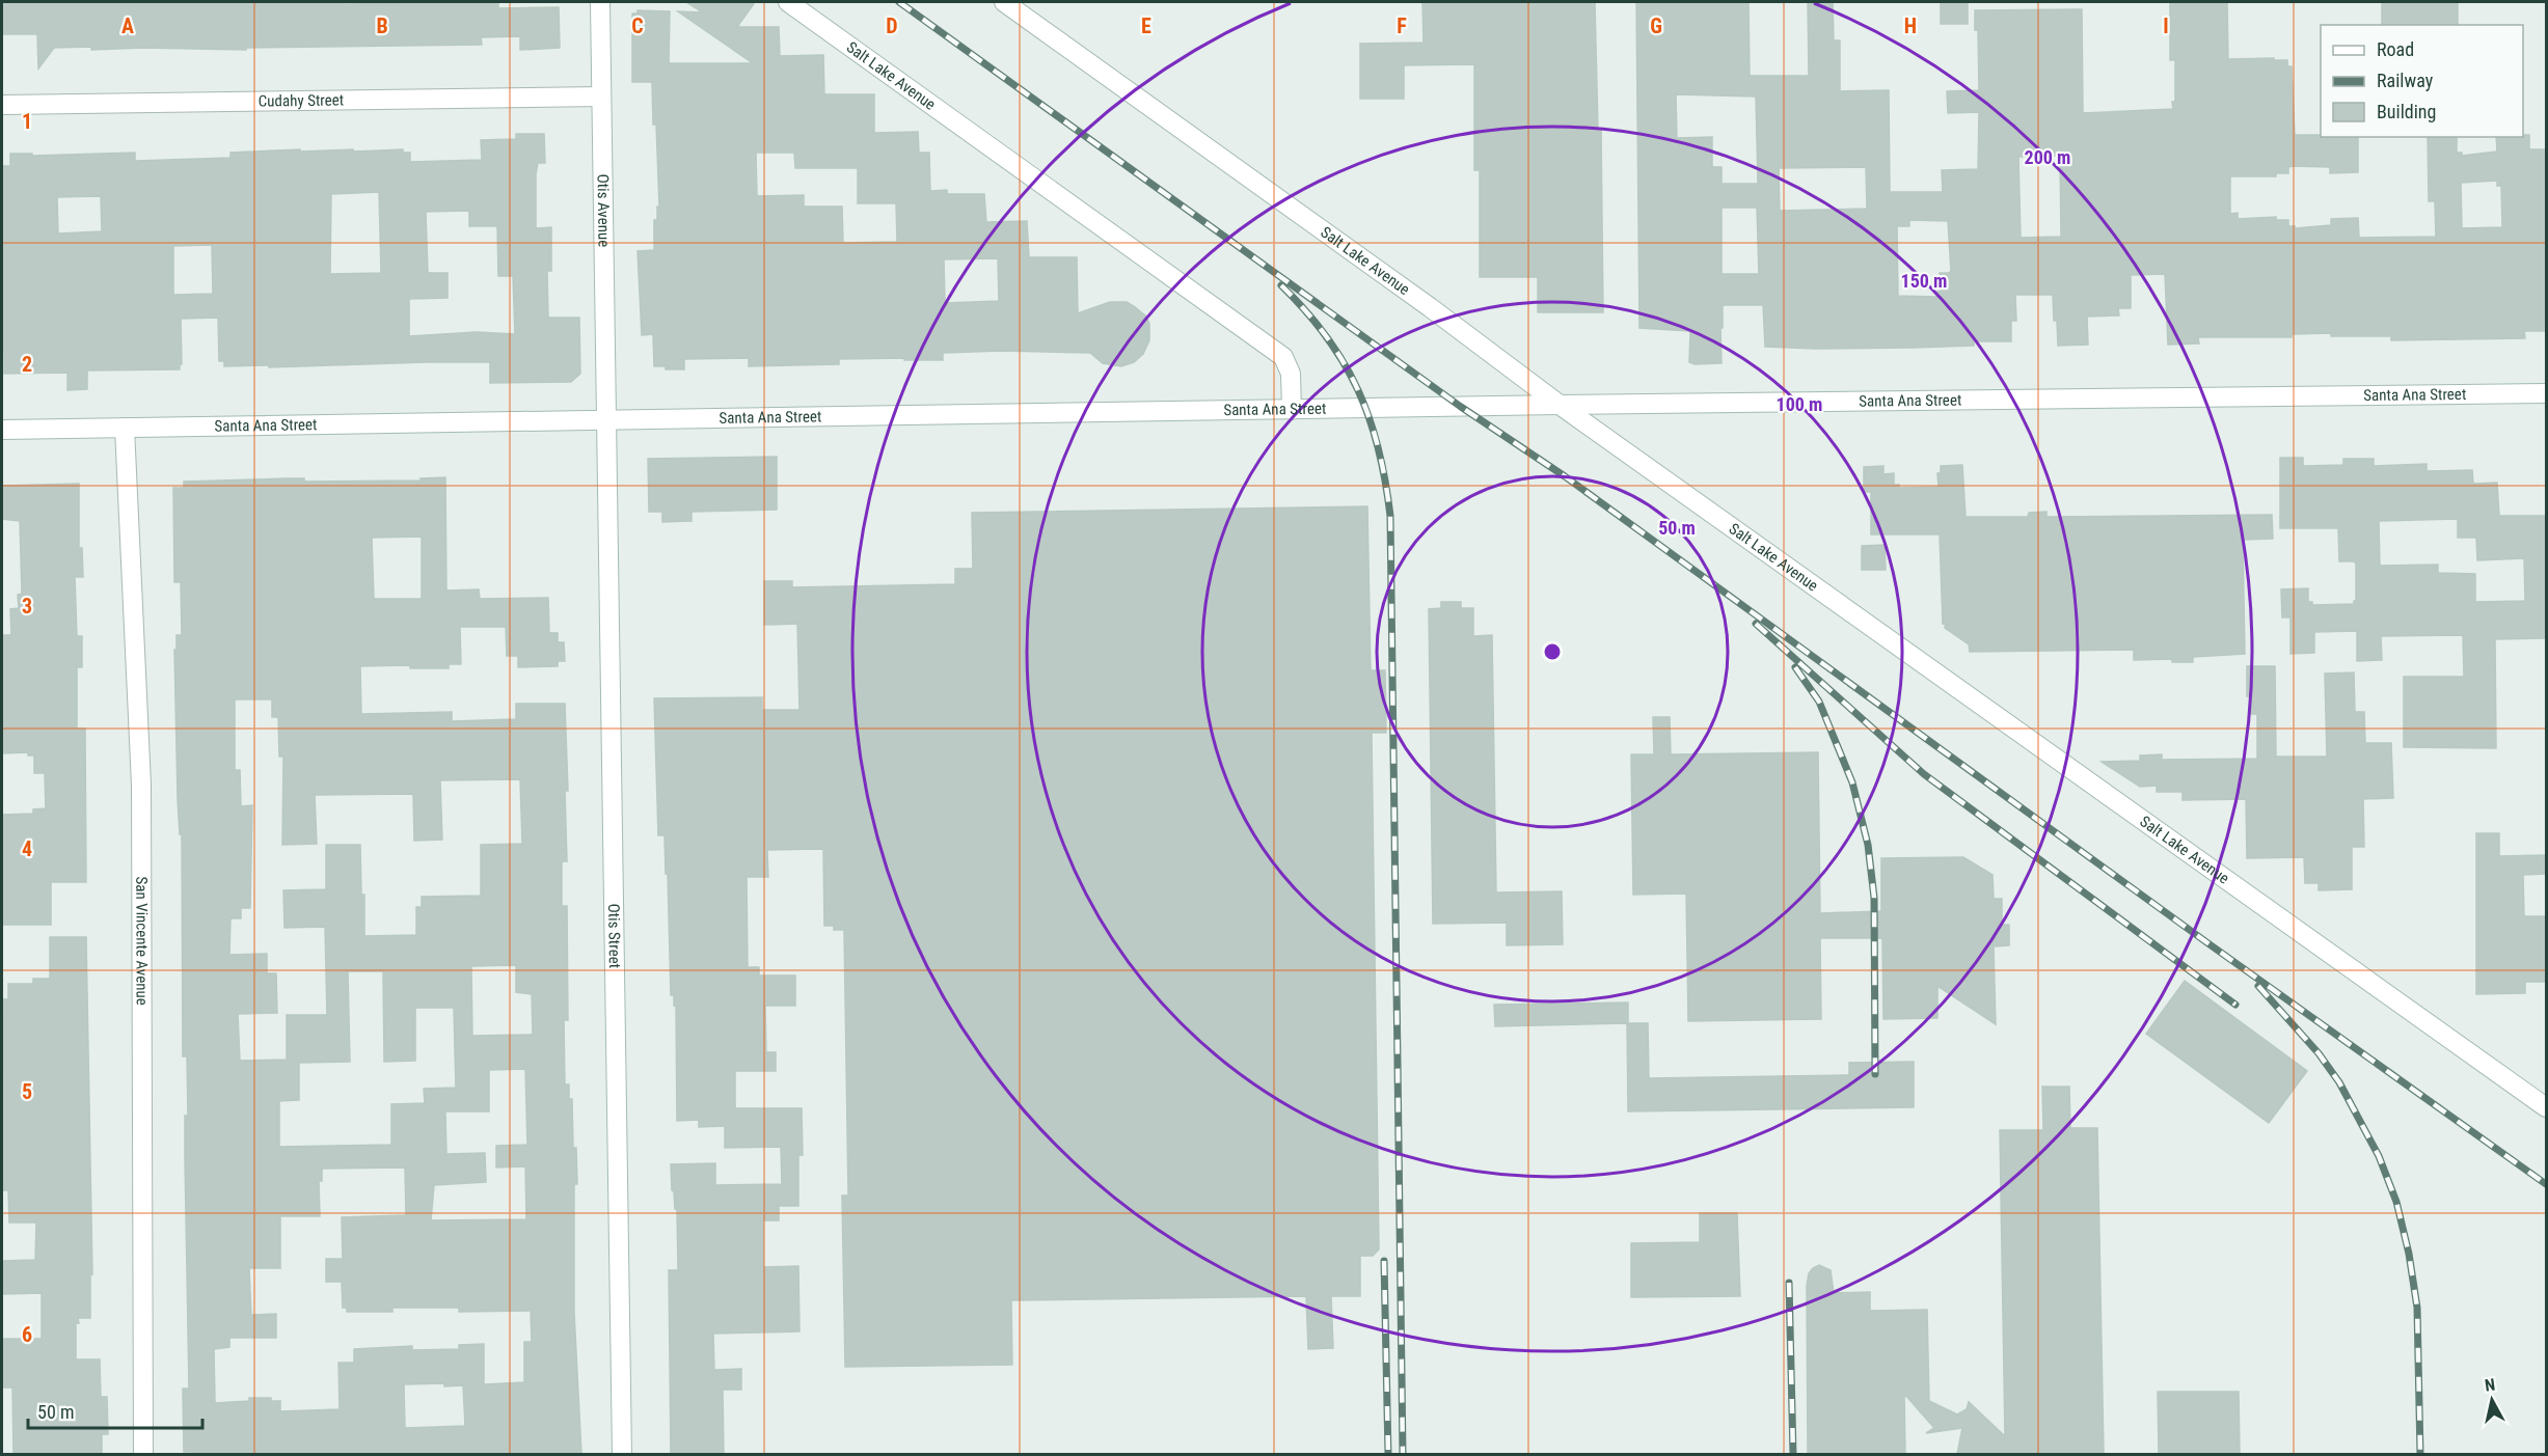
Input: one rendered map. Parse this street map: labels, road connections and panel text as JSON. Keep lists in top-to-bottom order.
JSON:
{
  "streets": {
    "street": [
      "Salt Lake Avenue",
      "Cudahy Street",
      "Otis Avenue",
      "Santa Ana Street",
      "Otis Street",
      "San Vincente Avenue"
    ]
  },
  "crossings": [
    ["Salt Lake Avenue", "Santa Ana Street"],
    ["Cudahy Street", "Otis Avenue"],
    ["Otis Avenue", "Santa Ana Street"],
    ["Otis Avenue", "Otis Street"],
    ["Santa Ana Street", "Otis Street"],
    ["Santa Ana Street", "San Vincente Avenue"]
  ],
  "legend": ["Road", "Railway", "Building"],
  "scale_bar": "50 m",
  "north": "top",
  "grid": {
    "columns": [
      "A",
      "B",
      "C",
      "D",
      "E",
      "F",
      "G",
      "H",
      "I"
    ],
    "rows": [
      "1",
      "2",
      "3",
      "4",
      "5",
      "6"
    ]
  },
  "rings": [
    "200 m",
    "150 m",
    "100 m",
    "50 m"
  ]
}
